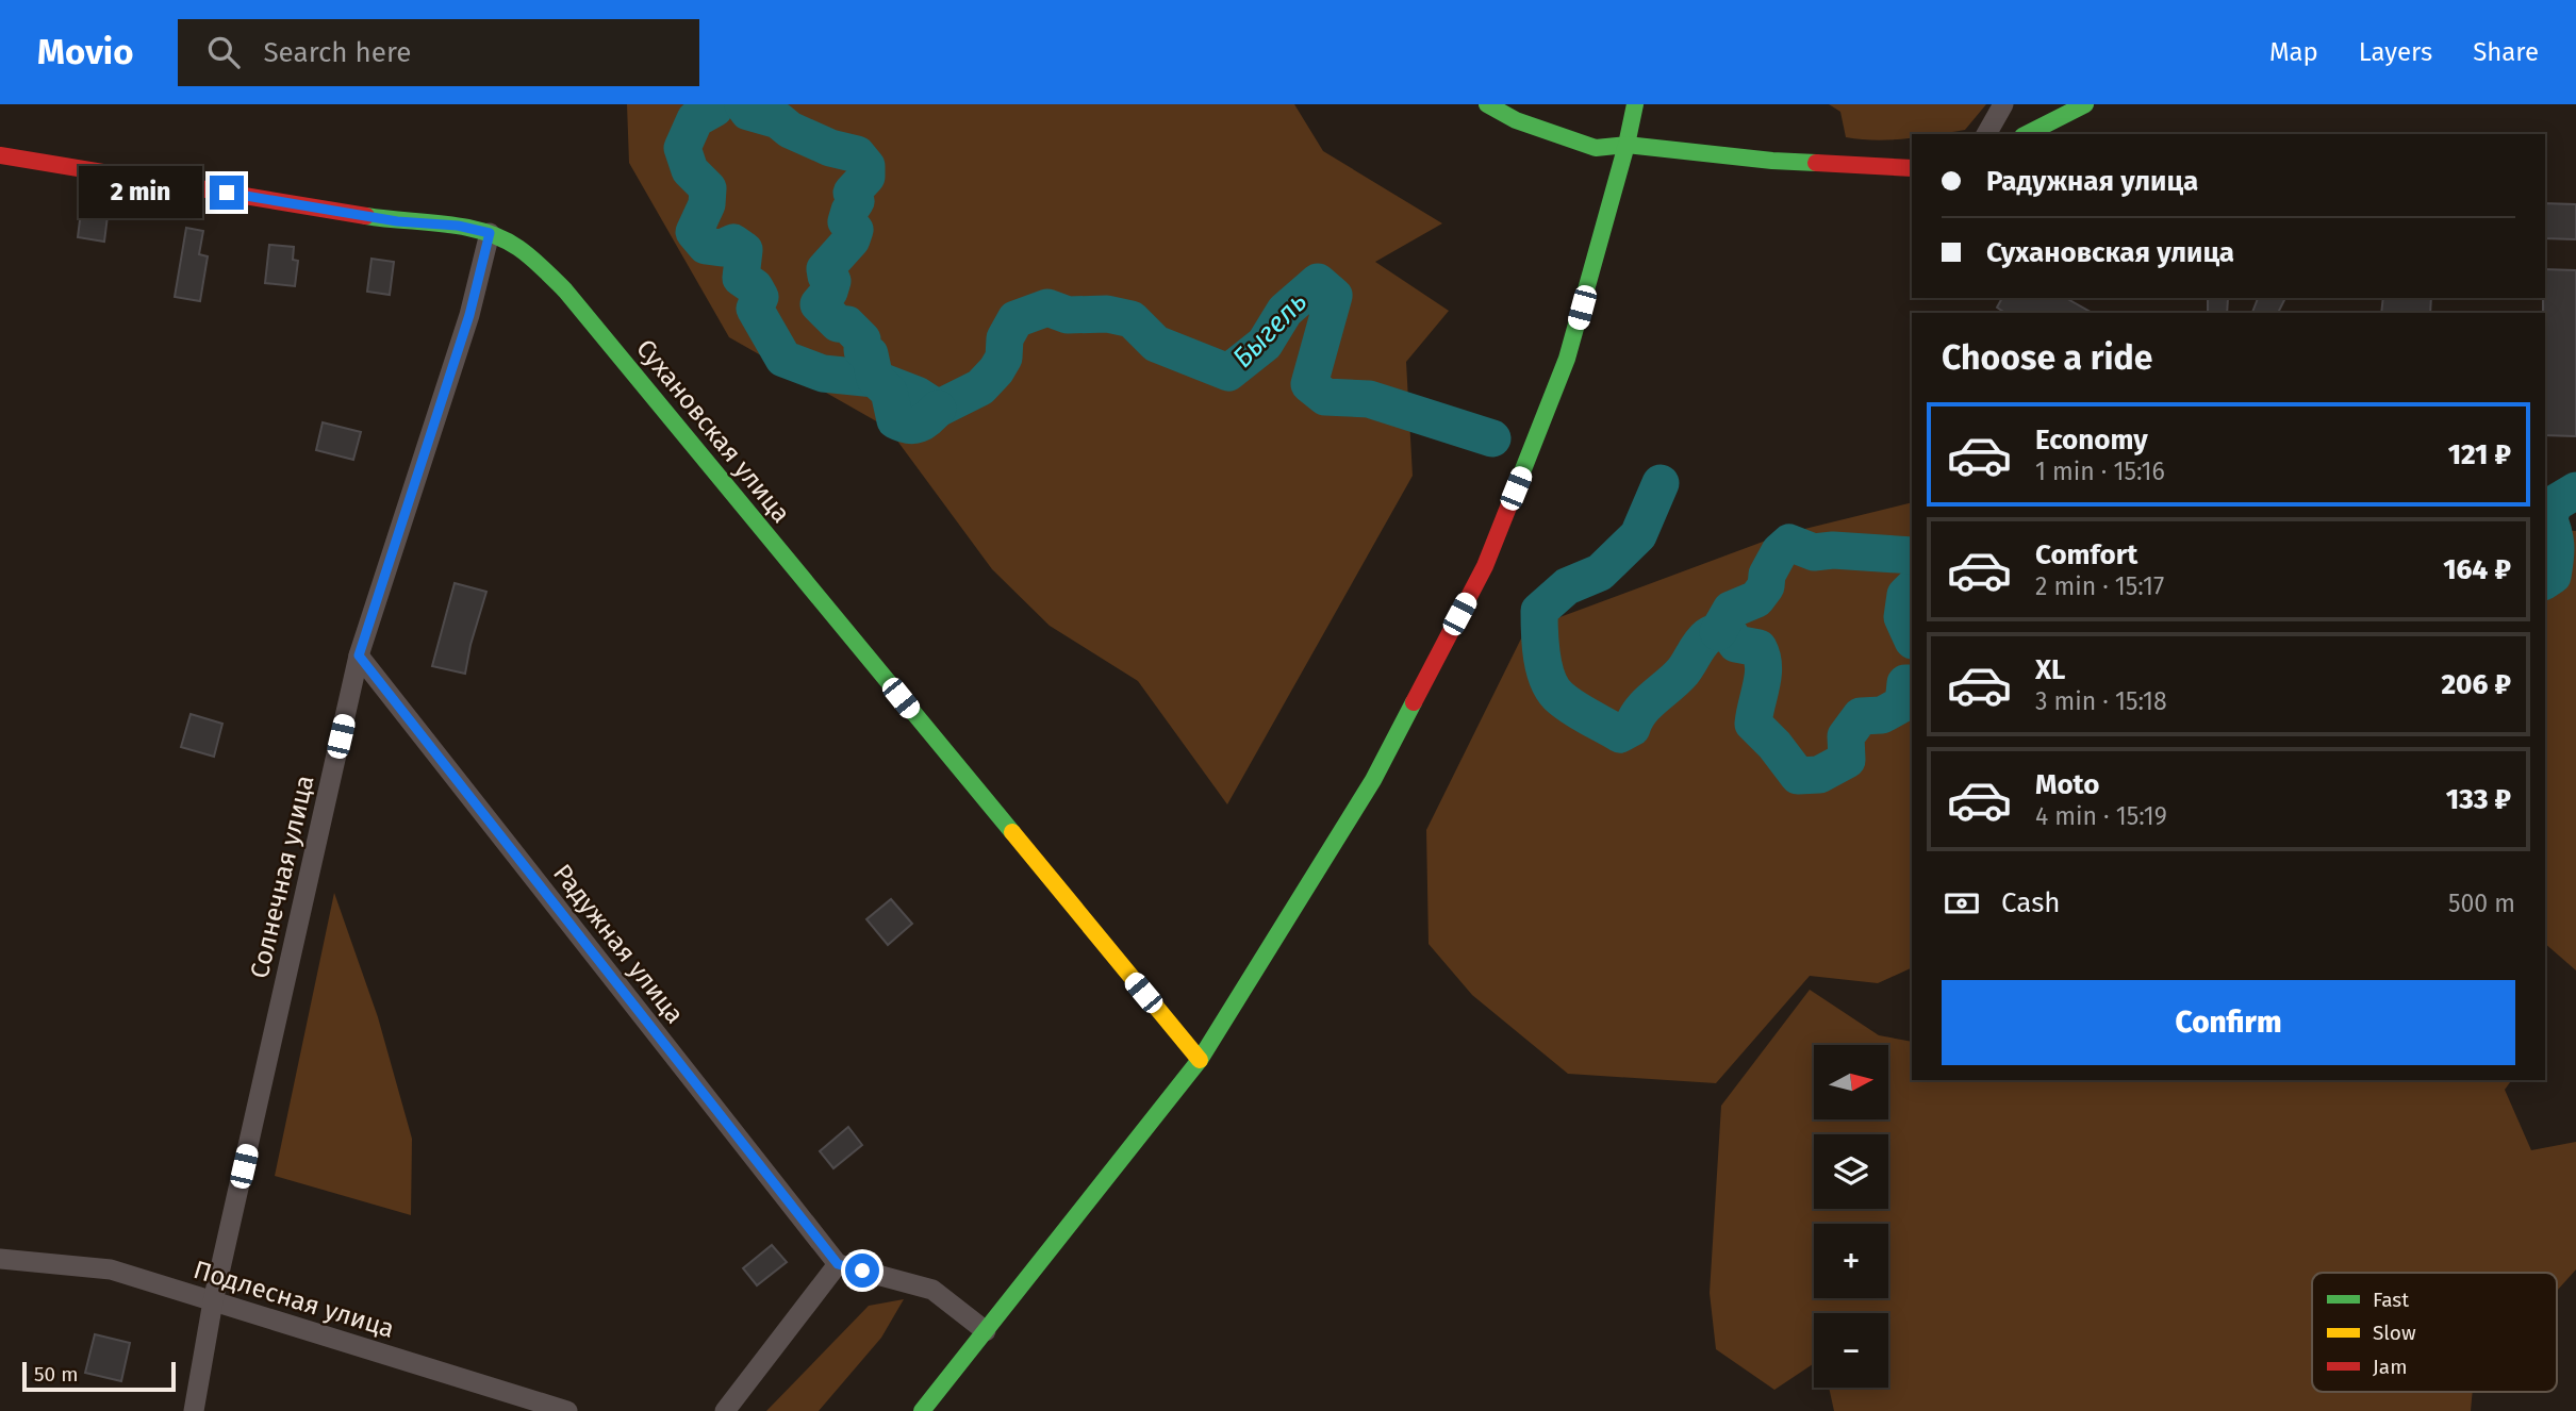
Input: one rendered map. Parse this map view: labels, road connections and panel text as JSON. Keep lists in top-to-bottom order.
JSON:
{
  "streets": {
    "main road": ["Сухановская улица"],
    "street": ["Солнечная улица", "Радужная улица", "Подлесная улица"]
  },
  "crossings": [
    ["Сухановская улица", "Солнечная улица"],
    ["Солнечная улица", "Радужная улица"],
    ["Солнечная улица", "Подлесная улица"]
  ],
  "water": ["Быгель"],
  "legend": ["Fast", "Slow", "Jam"],
  "scale_bar": "50 m",
  "north": "right",
  "page": {
    "header": "Movio",
    "search": "Search here",
    "nav": ["Map", "Layers", "Share"],
    "banner": ["Радужная улица", "Сухановская улица"],
    "bubble": "2 min",
    "heading": "Choose a ride",
    "list": [
      {
        "name": "Economy",
        "note": "1 min · 15:16",
        "value": "121 ₽"
      },
      {
        "name": "Comfort",
        "note": "2 min · 15:17",
        "value": "164 ₽"
      },
      {
        "name": "XL",
        "note": "3 min · 15:18",
        "value": "206 ₽"
      },
      {
        "name": "Moto",
        "note": "4 min · 15:19",
        "value": "133 ₽"
      }
    ],
    "pay": ["Cash", "500 m"],
    "buttons": "Confirm",
    "map_buttons": ["+", "−"],
    "scale": "50 m"
  }
}
